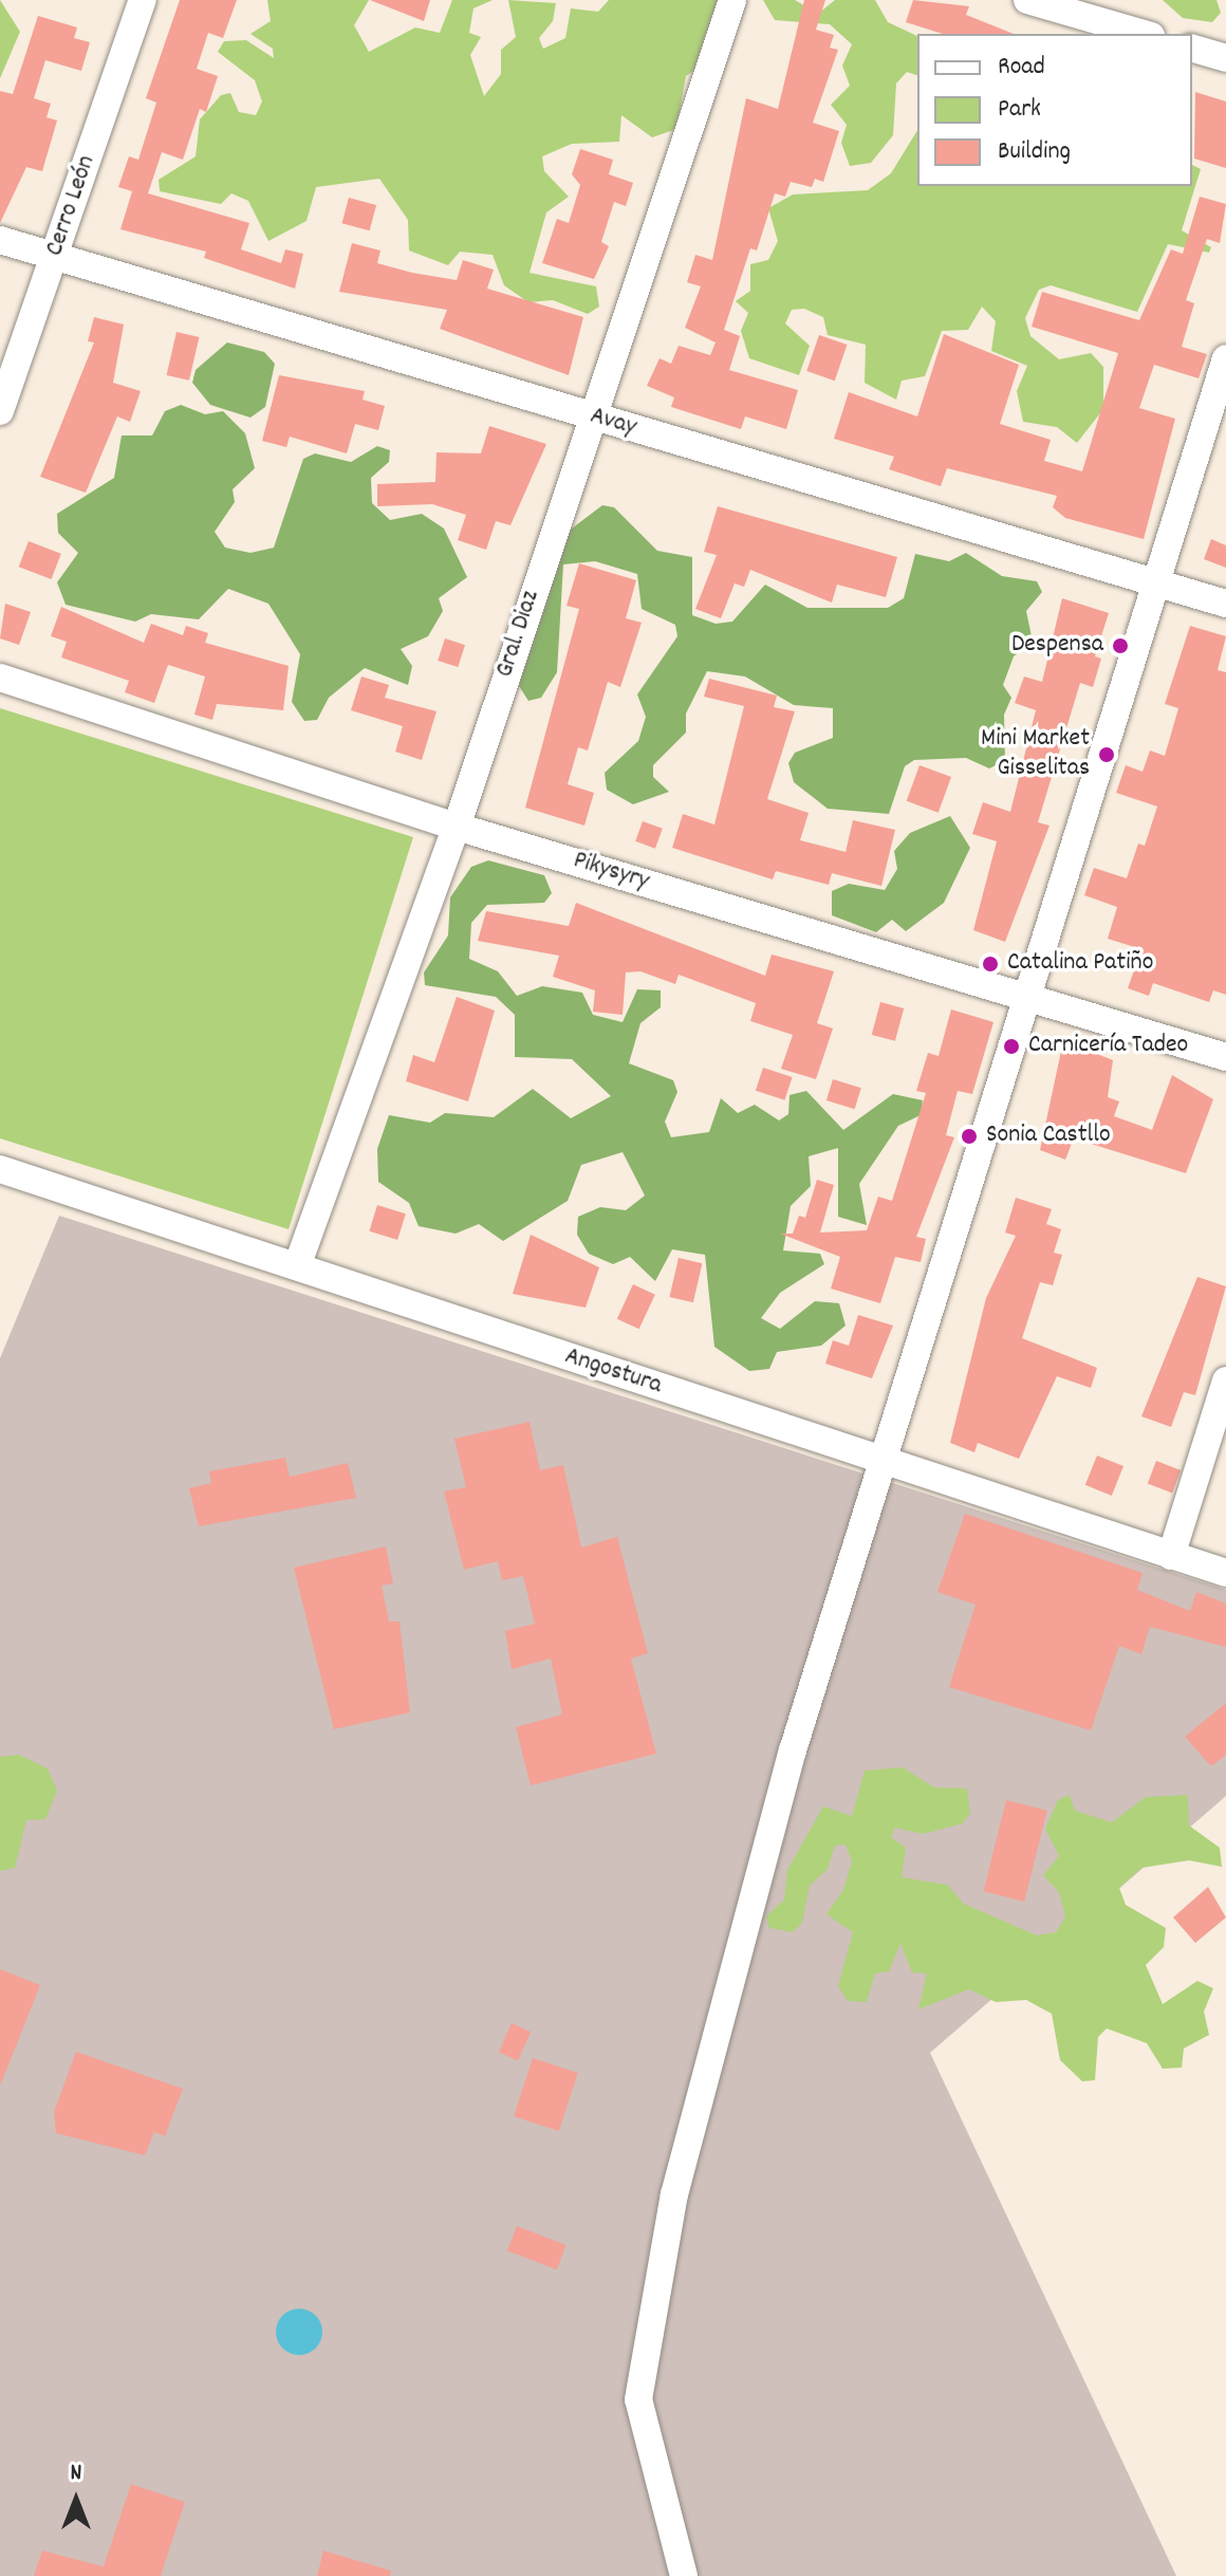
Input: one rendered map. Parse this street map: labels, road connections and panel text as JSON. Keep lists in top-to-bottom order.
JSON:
{
  "streets": {
    "street": [
      "Cerro León",
      "Avay",
      "Gral. Diaz",
      "Pikysyry",
      "Angostura"
    ]
  },
  "crossings": [
    ["Cerro León", "Avay"],
    ["Avay", "Gral. Diaz"],
    ["Gral. Diaz", "Pikysyry"],
    ["Gral. Diaz", "Angostura"]
  ],
  "places": [
    "Despensa",
    "Mini Market Gisselitas",
    "Catalina Patiño",
    "Carnicería Tadeo",
    "Sonia Castllo"
  ],
  "legend": ["Road", "Park", "Building"],
  "north": "top"
}
